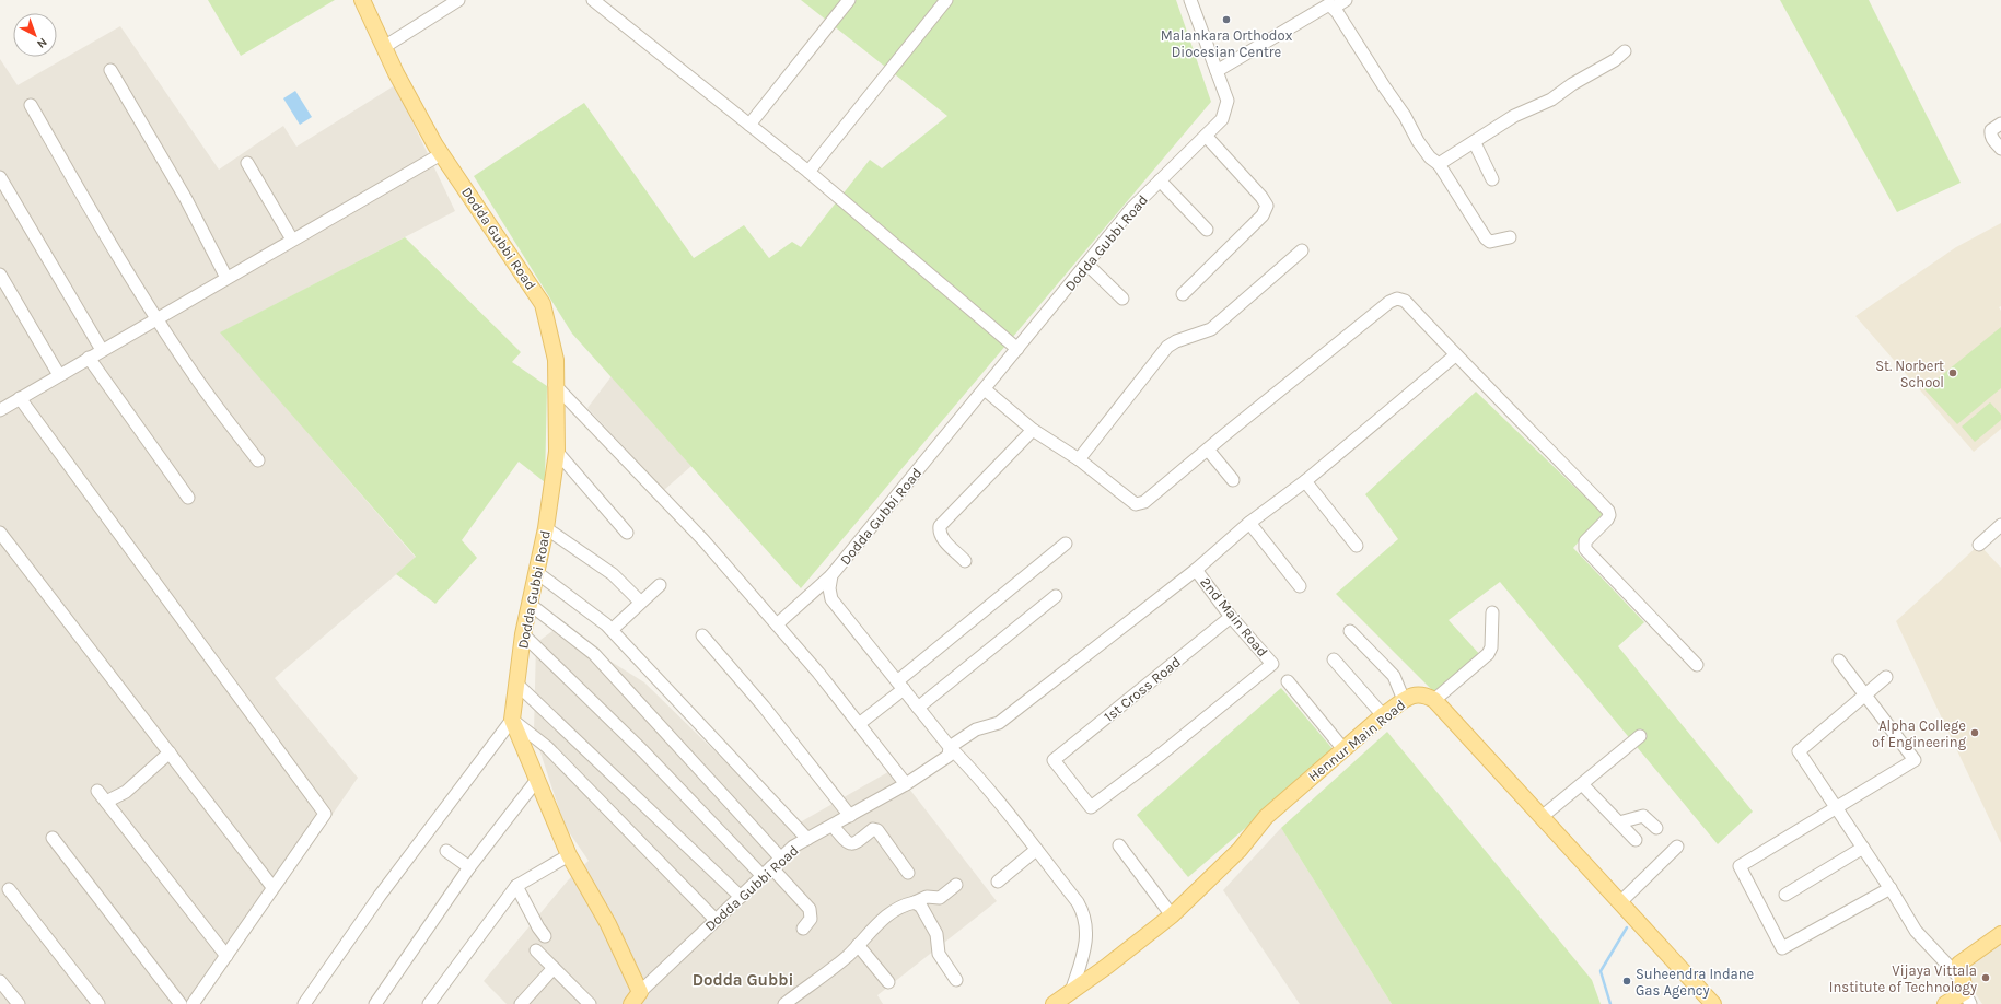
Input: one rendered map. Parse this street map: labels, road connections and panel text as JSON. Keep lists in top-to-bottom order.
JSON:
{
  "streets": {
    "main road": ["Dodda Gubbi Road", "Hennur Main Road"],
    "street": ["2nd Main Road", "1st Cross Road"]
  },
  "crossings": [
    ["2nd Main Road", "1st Cross Road"]
  ],
  "districts": ["Dodda Gubbi"],
  "places": [
    "Malankara Orthodox Diocesian Centre",
    "St. Norbert School",
    "Alpha College of Engineering",
    "Vijaya Vittala Institute of Technology",
    "Suheendra Indane Gas Agency"
  ],
  "north": "bottom right"
}
